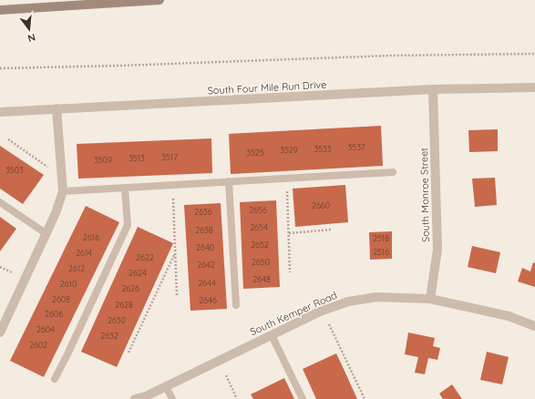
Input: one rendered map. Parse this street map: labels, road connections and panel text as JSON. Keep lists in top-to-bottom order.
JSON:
{
  "streets": {
    "street": ["South Four Mile Run Drive", "South Monroe Street", "South Kemper Road"]
  },
  "crossings": [
    ["South Four Mile Run Drive", "South Monroe Street"],
    ["South Monroe Street", "South Kemper Road"]
  ],
  "house_numbers": [
    "3537",
    "3533",
    "3529",
    "3525",
    "3517",
    "3513",
    "3509",
    "3503",
    "2660",
    "2656",
    "2636",
    "2654",
    "2638",
    "2616",
    "2518",
    "2652",
    "2640",
    "2516",
    "2614",
    "2622",
    "2650",
    "2642",
    "2612",
    "2624",
    "2648",
    "2644",
    "2610",
    "2626",
    "2608",
    "2646",
    "2628",
    "2606",
    "2630",
    "2604",
    "2632",
    "2602"
  ],
  "north": "bottom"
}
